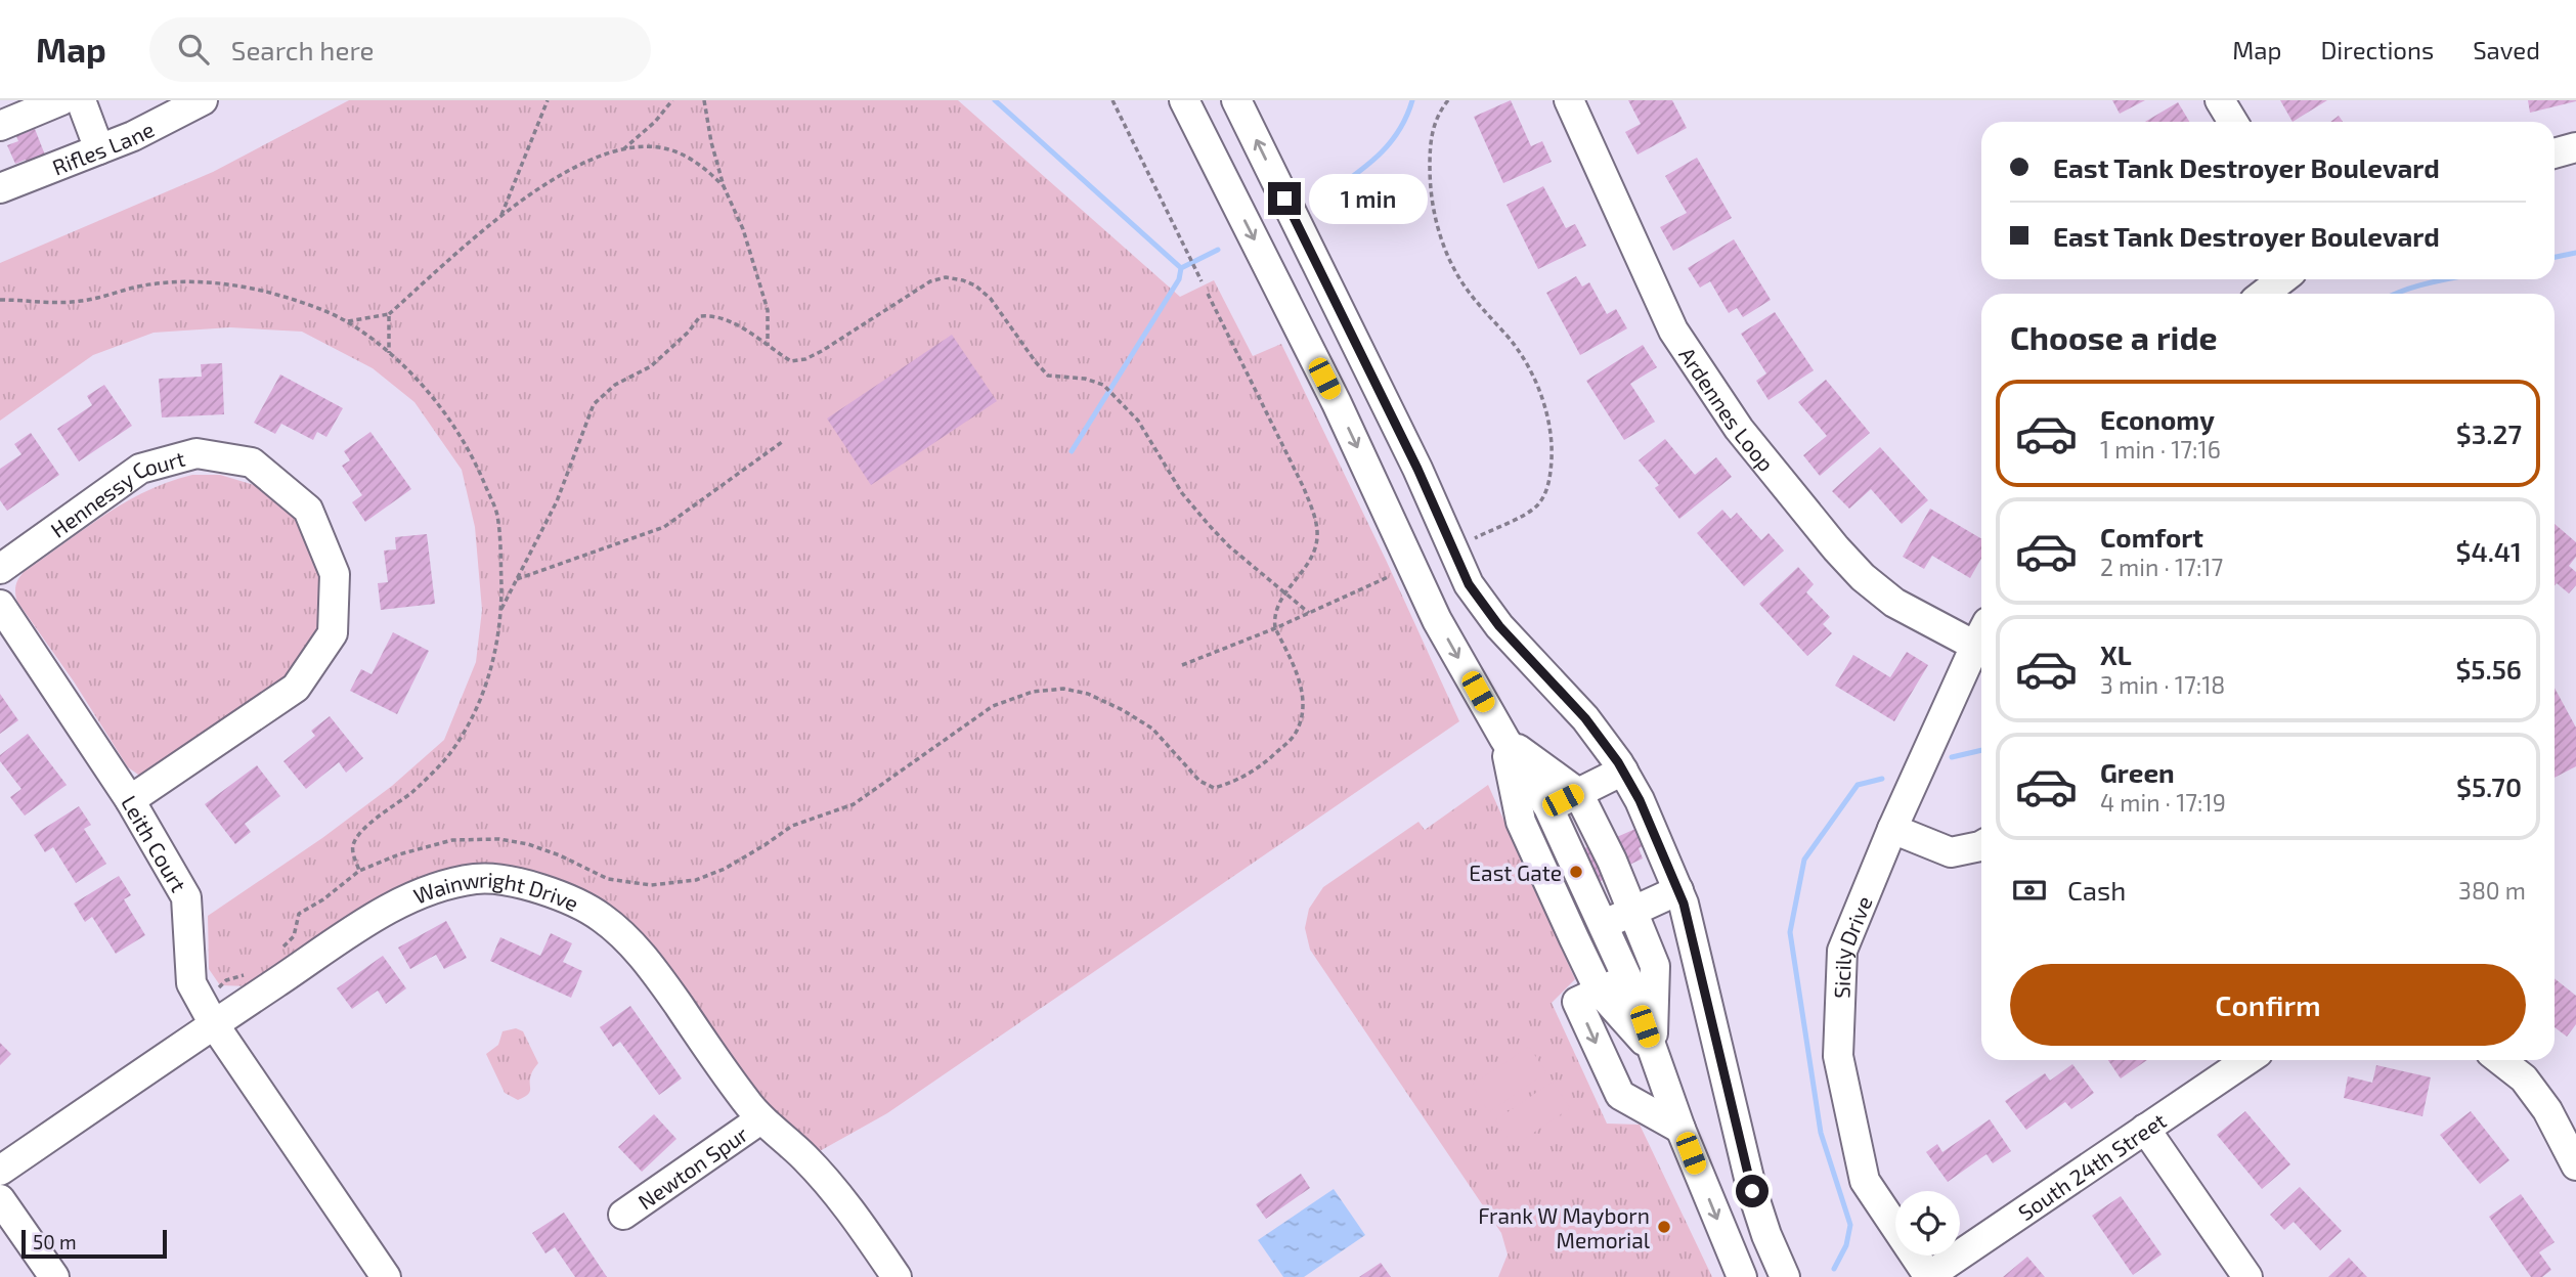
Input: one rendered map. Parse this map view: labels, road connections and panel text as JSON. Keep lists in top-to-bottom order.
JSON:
{
  "streets": {
    "street": [
      "Rifles Lane",
      "Ardennes Loop",
      "Hennessy Court",
      "Leith Court",
      "Wainwright Drive",
      "Sicily Drive",
      "South 24th Street",
      "Newton Spur"
    ]
  },
  "crossings": [
    ["Ardennes Loop", "Sicily Drive"],
    ["Hennessy Court", "Leith Court"],
    ["Leith Court", "Wainwright Drive"],
    ["Wainwright Drive", "Newton Spur"],
    ["Sicily Drive", "South 24th Street"]
  ],
  "places": ["East Gate", "Frank W Mayborn Memorial"],
  "scale_bar": "50 m",
  "page": {
    "header": "Map",
    "search": "Search here",
    "nav": ["Map", "Directions", "Saved"],
    "banner": ["East Tank Destroyer Boulevard", "East Tank Destroyer Boulevard"],
    "bubble": "1 min",
    "heading": "Choose a ride",
    "list": [
      {
        "name": "Economy",
        "note": "1 min · 17:16",
        "value": "$3.27"
      },
      {
        "name": "Comfort",
        "note": "2 min · 17:17",
        "value": "$4.41"
      },
      {
        "name": "XL",
        "note": "3 min · 17:18",
        "value": "$5.56"
      },
      {
        "name": "Green",
        "note": "4 min · 17:19",
        "value": "$5.70"
      }
    ],
    "pay": ["Cash", "380 m"],
    "buttons": "Confirm",
    "scale": "50 m"
  }
}
